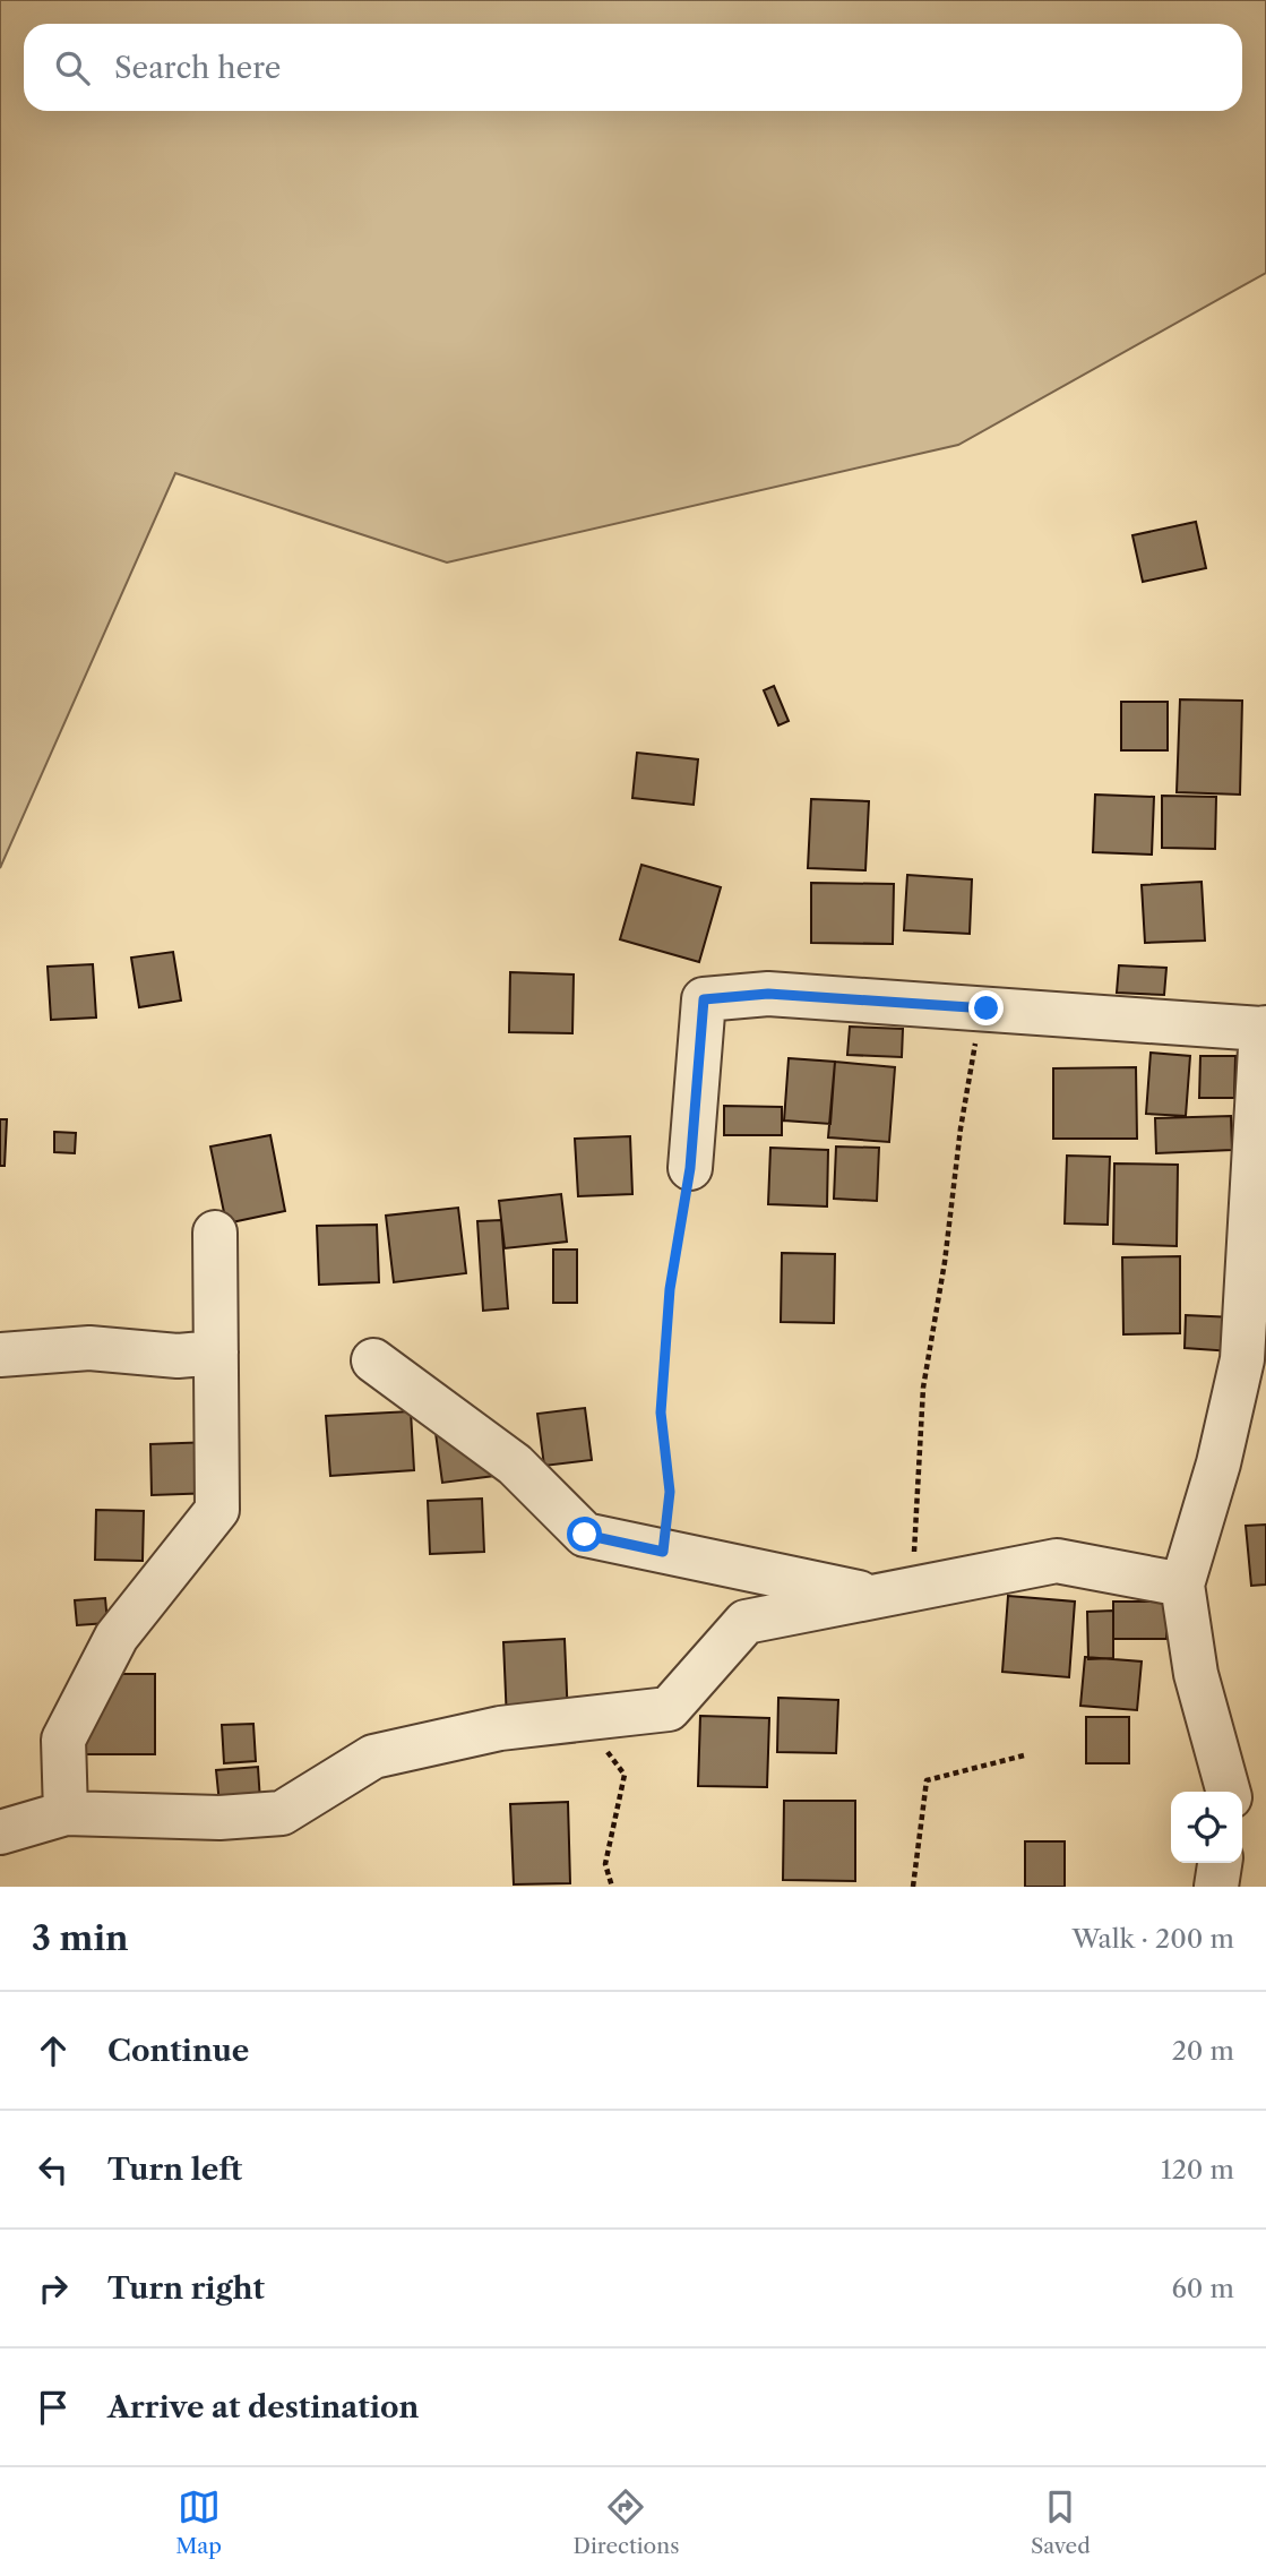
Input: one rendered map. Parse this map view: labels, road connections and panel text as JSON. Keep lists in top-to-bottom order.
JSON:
{
  "page": {
    "search": "Search here",
    "heading": ["3 min", "Walk · 200 m"],
    "list": [
      ["Continue", "20 m"],
      ["Turn left", "120 m"],
      ["Turn right", "60 m"],
      "Arrive at destination"
    ],
    "nav": ["Map", "Directions", "Saved"]
  }
}
